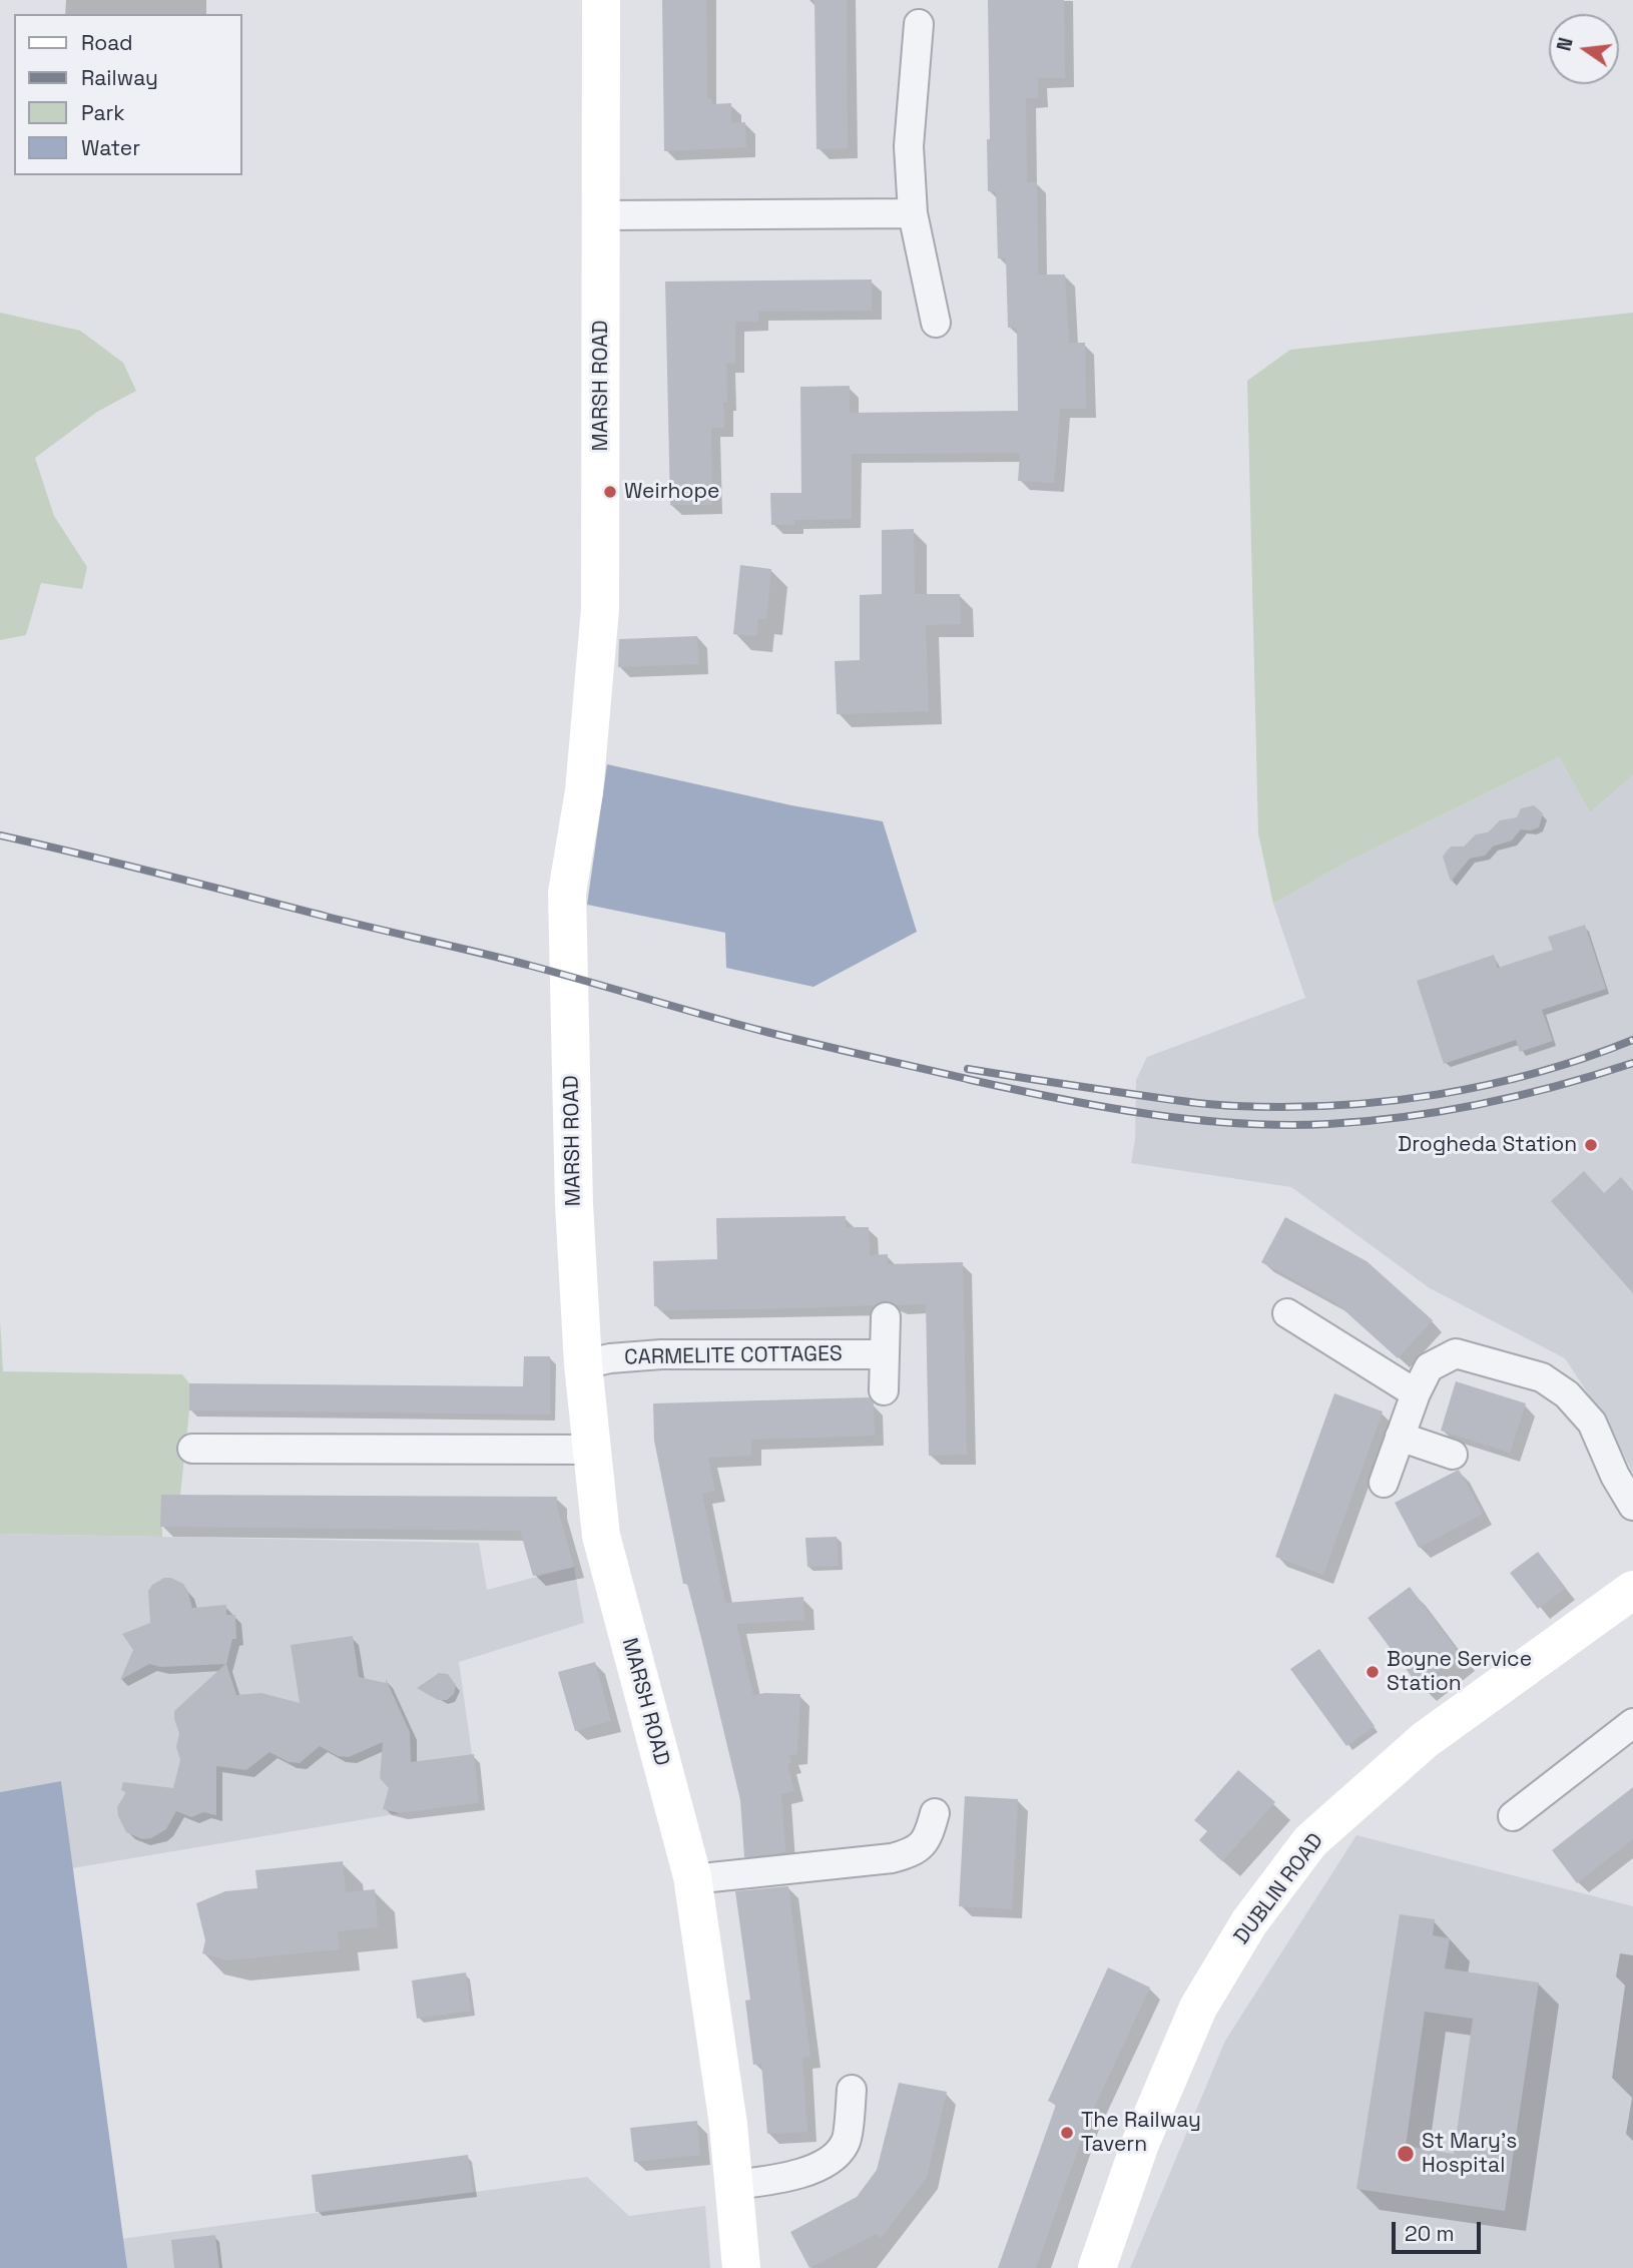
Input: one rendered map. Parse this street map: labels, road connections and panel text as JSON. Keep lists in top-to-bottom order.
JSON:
{
  "streets": {
    "main road": ["MARSH ROAD", "DUBLIN ROAD"],
    "street": ["CARMELITE COTTAGES"]
  },
  "crossings": [
    ["MARSH ROAD", "CARMELITE COTTAGES"]
  ],
  "places": [
    "Weirhope",
    "Drogheda Station",
    "Boyne Service Station",
    "The Railway Tavern",
    "St Mary's Hospital"
  ],
  "legend": [
    "Road",
    "Railway",
    "Park",
    "Water"
  ],
  "scale_bar": "20 m",
  "north": "left"
}
